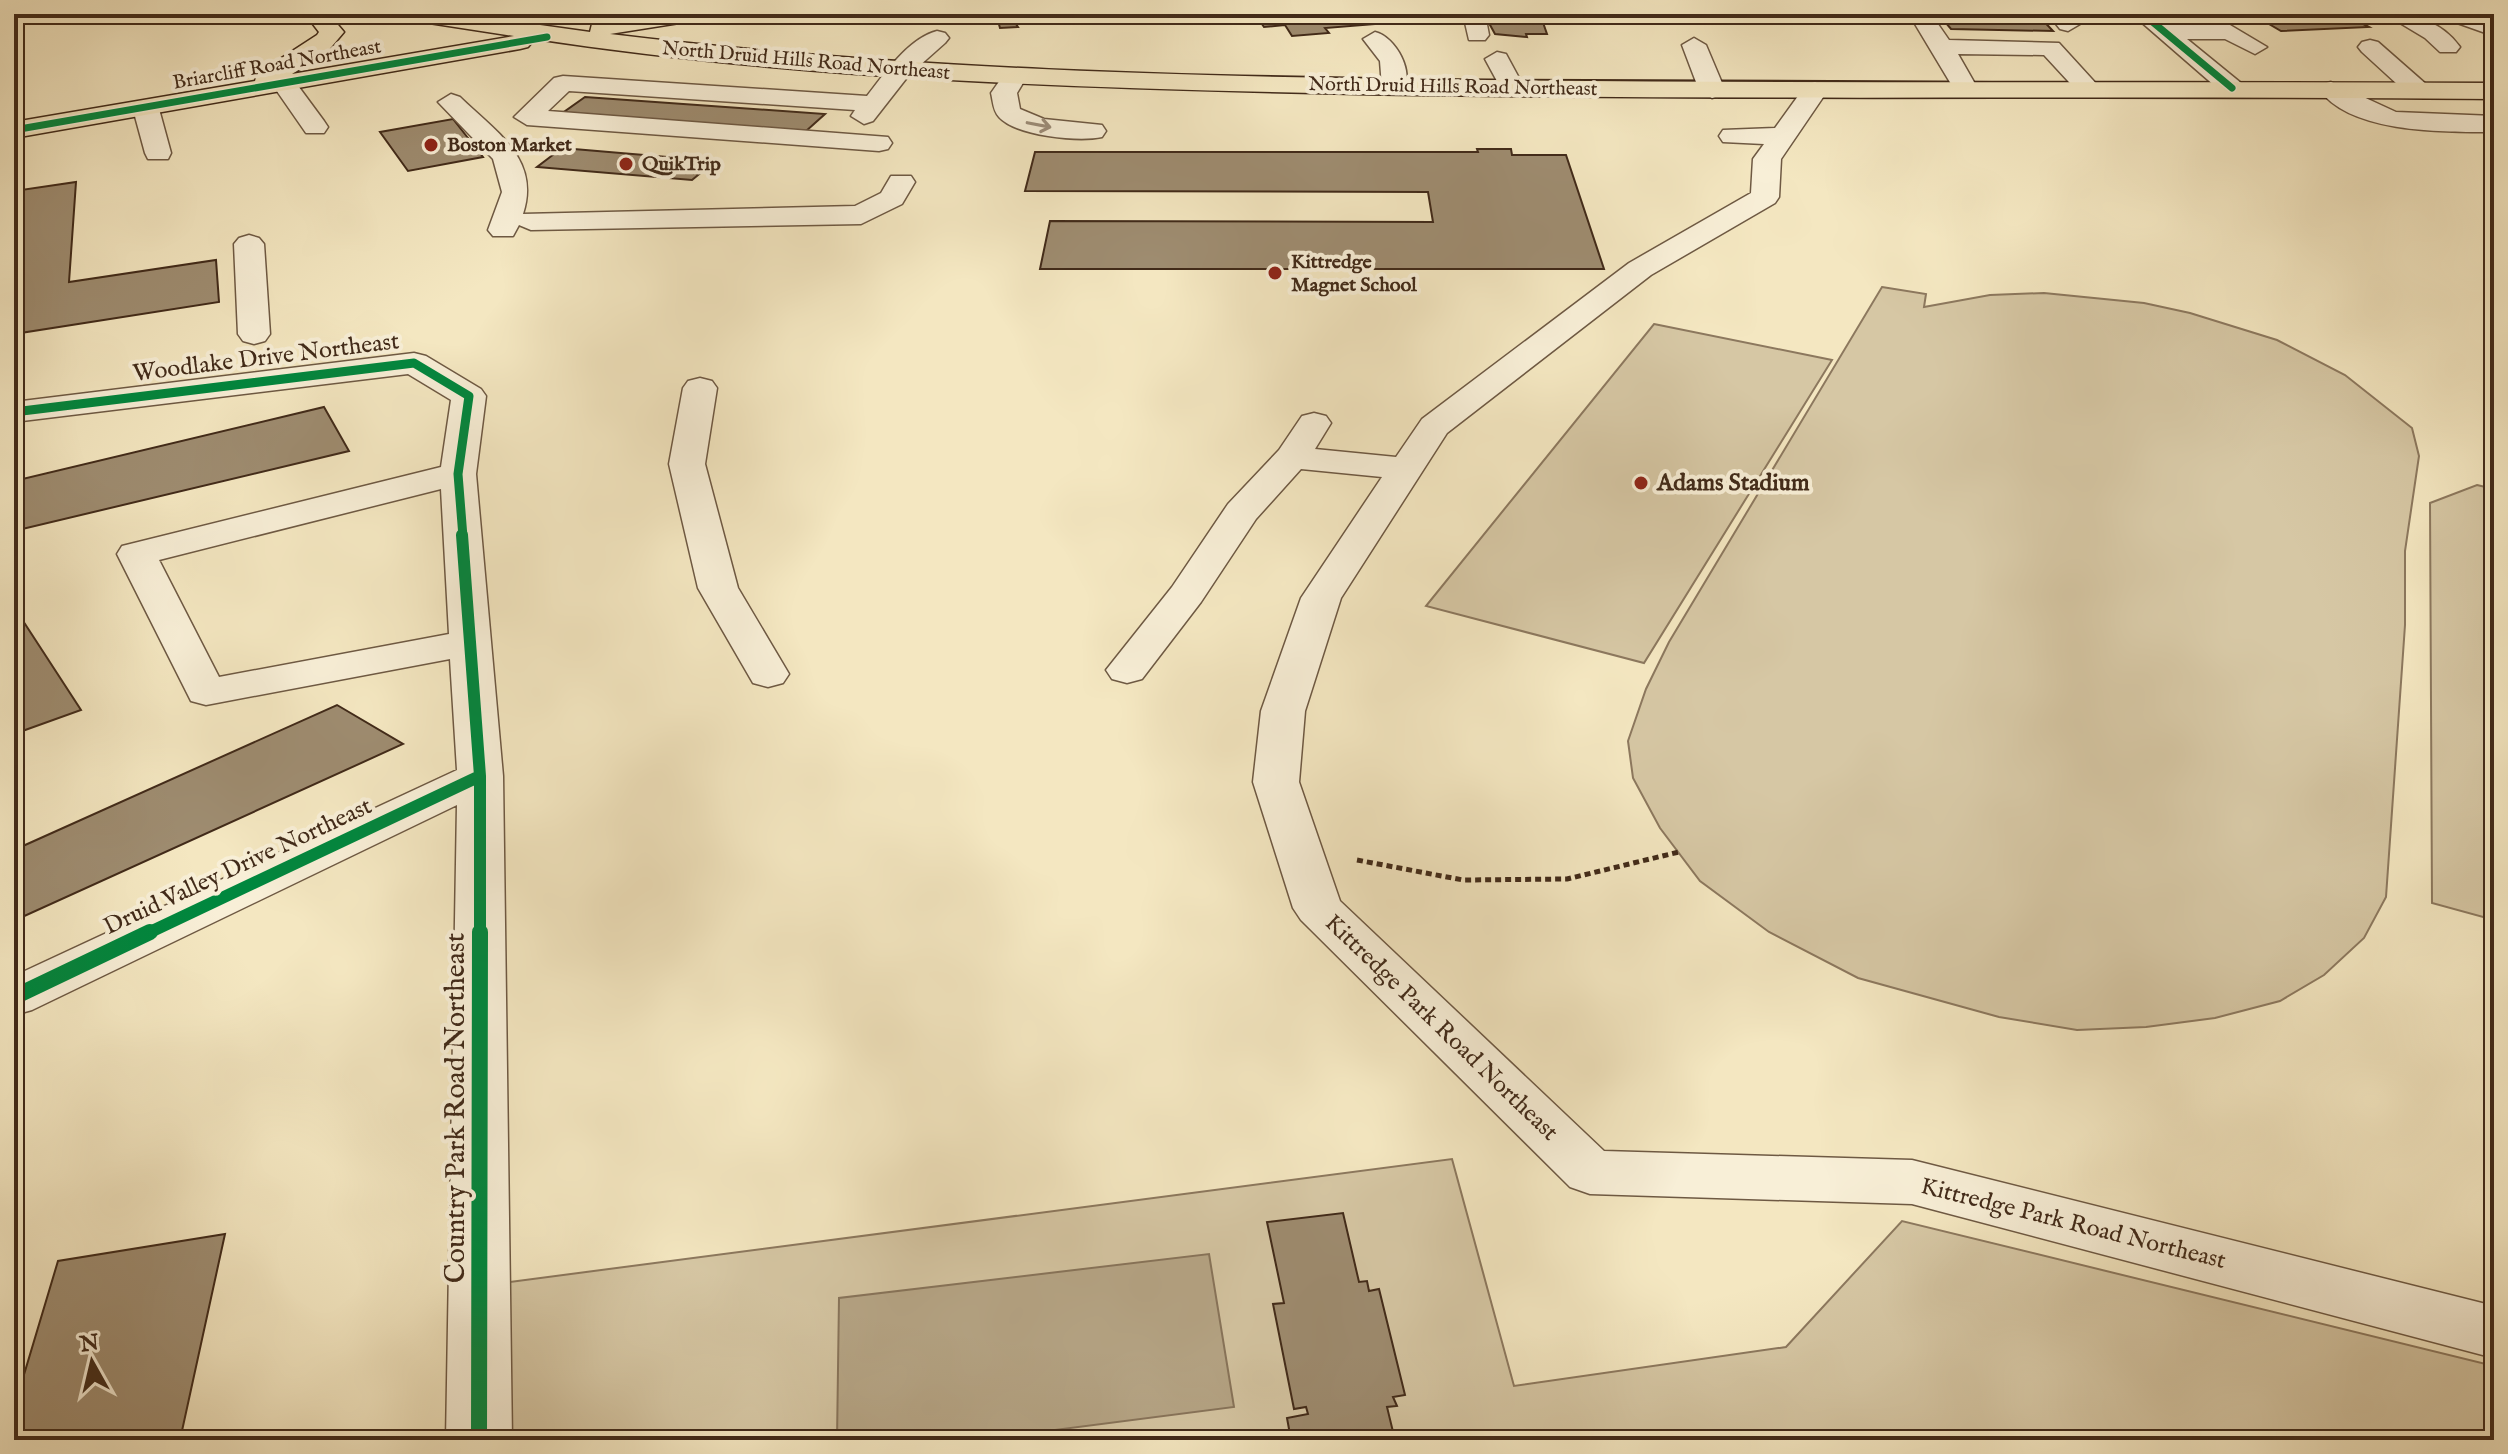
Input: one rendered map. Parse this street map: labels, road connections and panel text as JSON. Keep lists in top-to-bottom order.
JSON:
{
  "streets": {
    "main road": ["North Druid Hills Road Northeast", "Briarcliff Road Northeast"],
    "street": [
      "Woodlake Drive Northeast",
      "Druid Valley Drive Northeast",
      "Kittredge Park Road Northeast",
      "Country Park Road Northeast"
    ]
  },
  "crossings": [
    ["North Druid Hills Road Northeast", "Briarcliff Road Northeast"],
    ["North Druid Hills Road Northeast", "Kittredge Park Road Northeast"],
    ["Woodlake Drive Northeast", "Druid Valley Drive Northeast"],
    ["Woodlake Drive Northeast", "Country Park Road Northeast"],
    ["Druid Valley Drive Northeast", "Country Park Road Northeast"]
  ],
  "places": [
    "Boston Market",
    "QuikTrip",
    "Kittredge Magnet School",
    "Adams Stadium"
  ],
  "north": "top"
}
